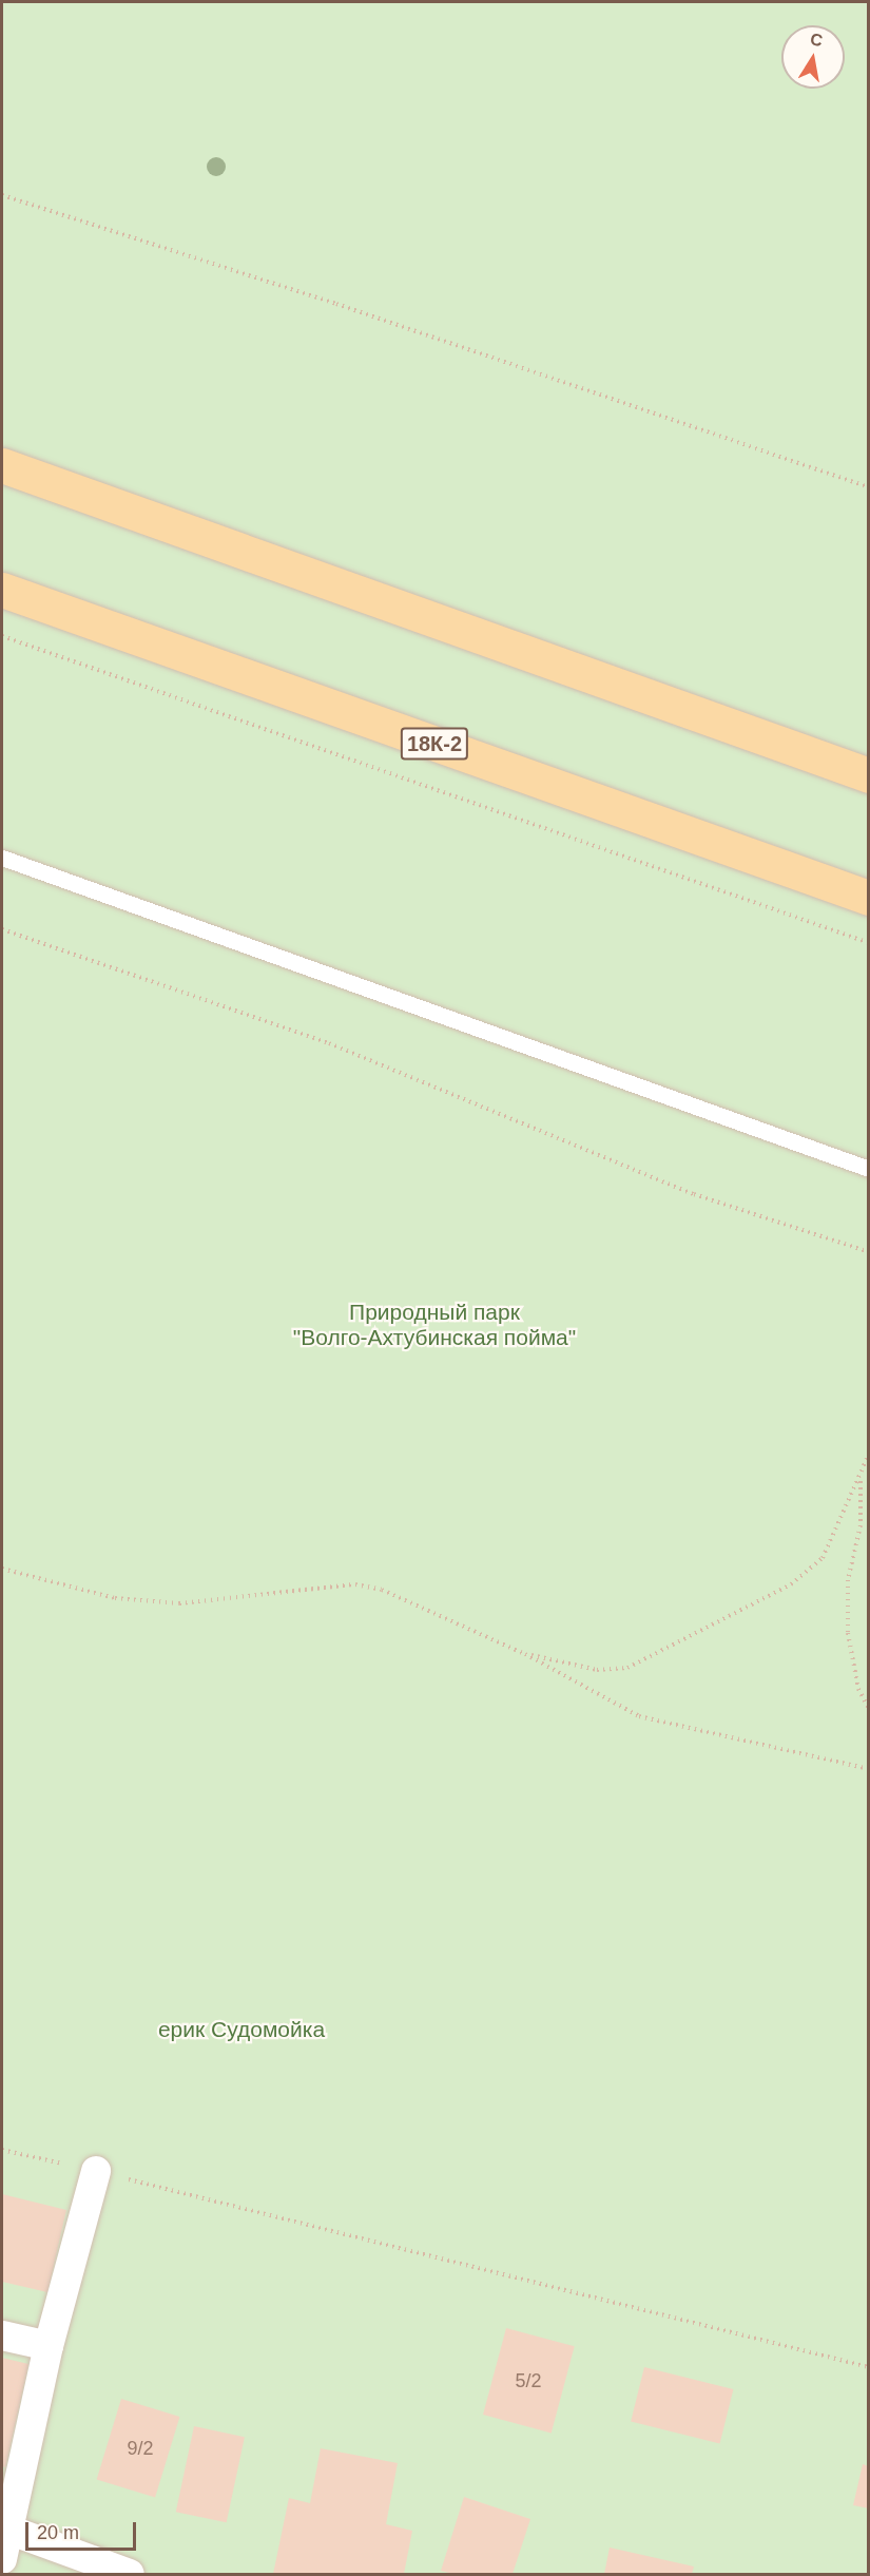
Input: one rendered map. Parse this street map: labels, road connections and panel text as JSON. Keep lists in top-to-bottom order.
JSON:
{
  "streets": {
    "main road": ["18К-2"]
  },
  "parks": ["Природный парк \"Волго-Ахтубинская пойма\"", "ерик Судомойка"],
  "house_numbers": ["5/2", "9/2"],
  "scale_bar": "20 m",
  "north": "top"
}
